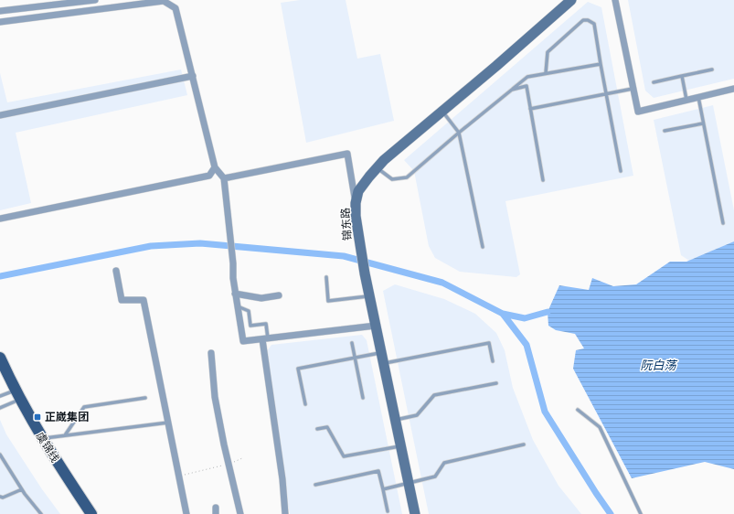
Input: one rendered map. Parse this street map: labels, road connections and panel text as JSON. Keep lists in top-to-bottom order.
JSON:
{
  "streets": {
    "main road": ["锦东路", "虞锦线"]
  },
  "water": ["阮白荡"],
  "places": {
    "transit": ["正崴集团"]
  }
}
